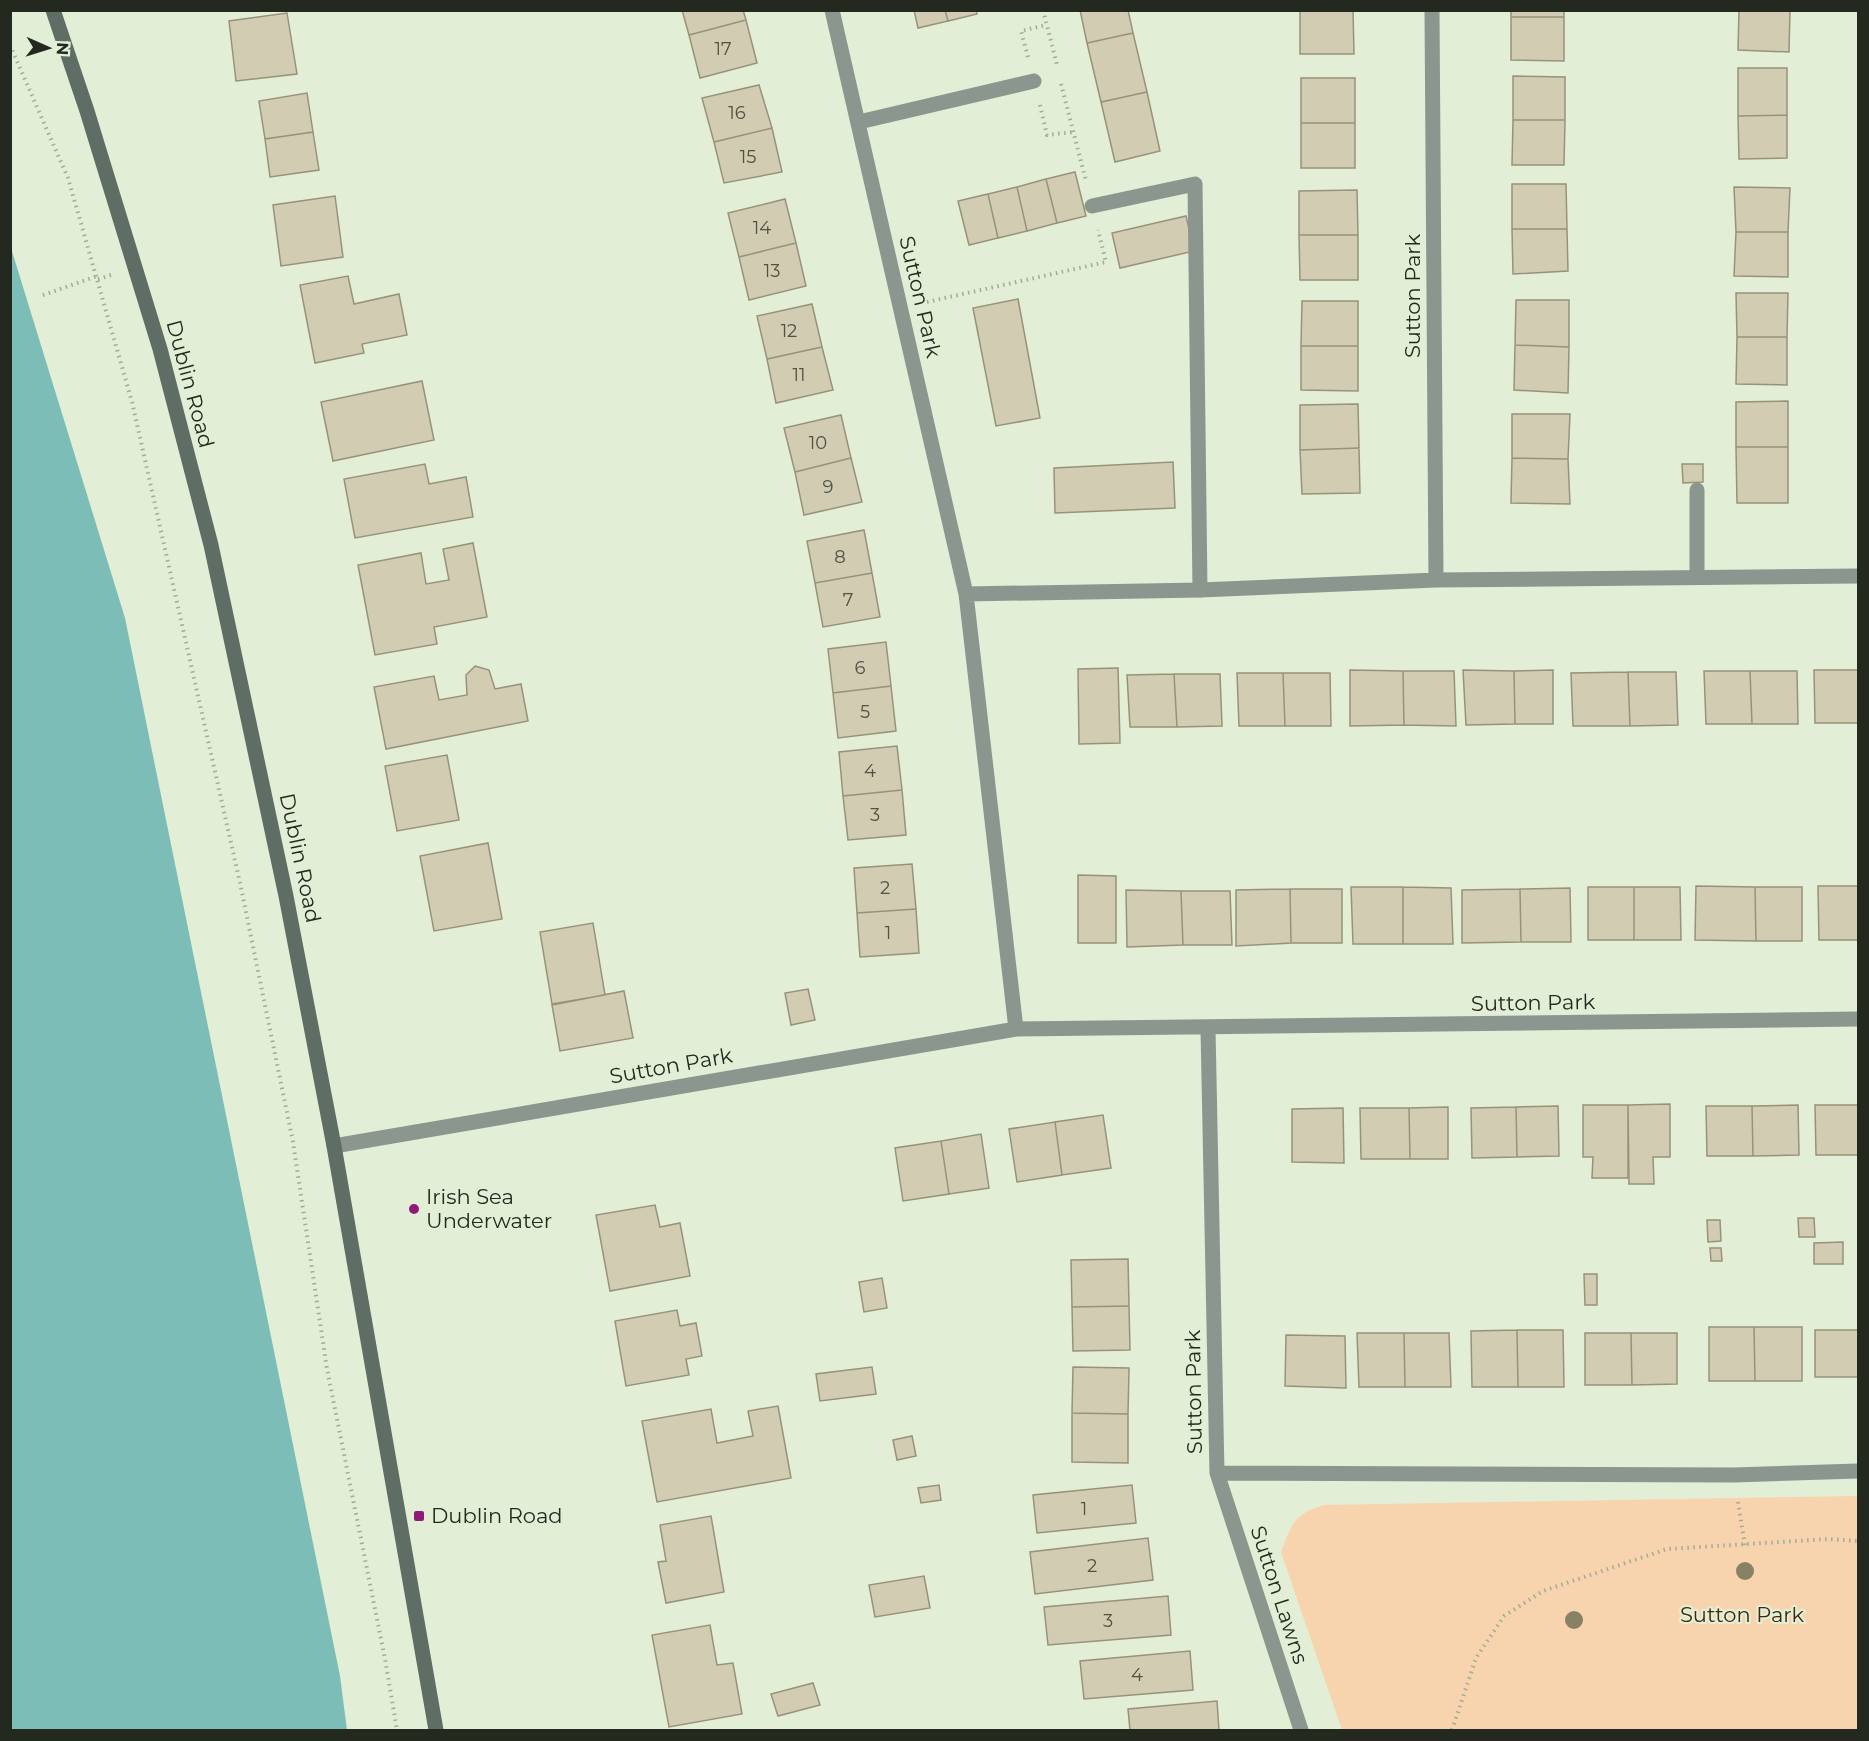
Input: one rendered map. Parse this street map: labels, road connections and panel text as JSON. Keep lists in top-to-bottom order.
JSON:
{
  "streets": {
    "main road": ["Dublin Road"],
    "street": ["Sutton Park", "Sutton Lawns"]
  },
  "crossings": [
    ["Sutton Park", "Dublin Road"],
    ["Sutton Park", "Sutton Lawns"]
  ],
  "parks": ["Sutton Park"],
  "places": {
    "other": ["Irish Sea Underwater"],
    "transit": ["Dublin Road"]
  },
  "house_numbers": [
    "17",
    "16",
    "15",
    "14",
    "13",
    "12",
    "11",
    "10",
    "9",
    "8",
    "7",
    "6",
    "5",
    "4",
    "3",
    "2",
    "1",
    "1",
    "2",
    "3",
    "4"
  ],
  "north": "right"
}
